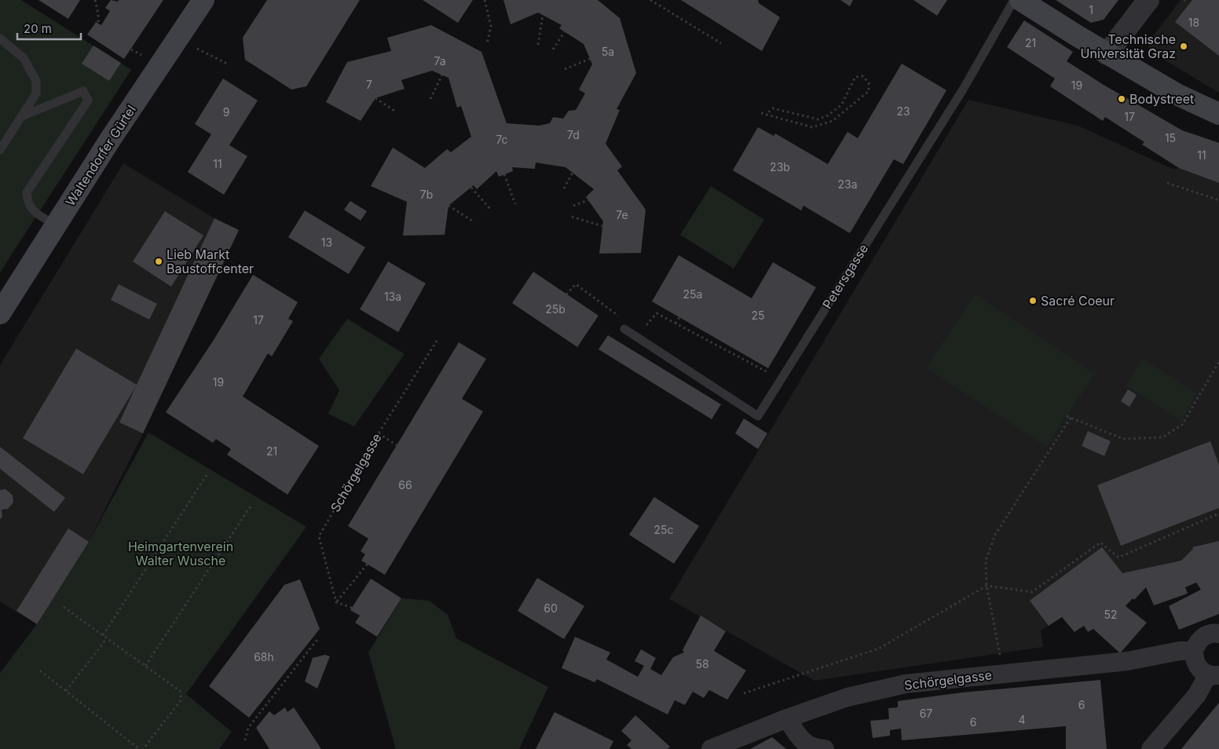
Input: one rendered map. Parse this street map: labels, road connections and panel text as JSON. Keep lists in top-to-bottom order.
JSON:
{
  "streets": {
    "main road": ["Waltendorfer Gürtel"],
    "street": ["Schörgelgasse"],
    "lane": ["Petersgasse"]
  },
  "parks": ["Heimgartenverein Walter Wusche"],
  "places": [
    "Technische Universität Graz",
    "Bodystreet",
    "Lieb Markt Baustoffcenter",
    "Sacré Coeur"
  ],
  "house_numbers": [
    "1",
    "18",
    "21",
    "5a",
    "7a",
    "7",
    "19",
    "23",
    "9",
    "17",
    "7d",
    "15",
    "7c",
    "11",
    "11",
    "23b",
    "23a",
    "7b",
    "7e",
    "13",
    "25a",
    "13a",
    "25b",
    "25",
    "17",
    "19",
    "21",
    "66",
    "25c",
    "60",
    "52",
    "68h",
    "58",
    "6",
    "67",
    "4",
    "6"
  ],
  "scale_bar": "20 m"
}
